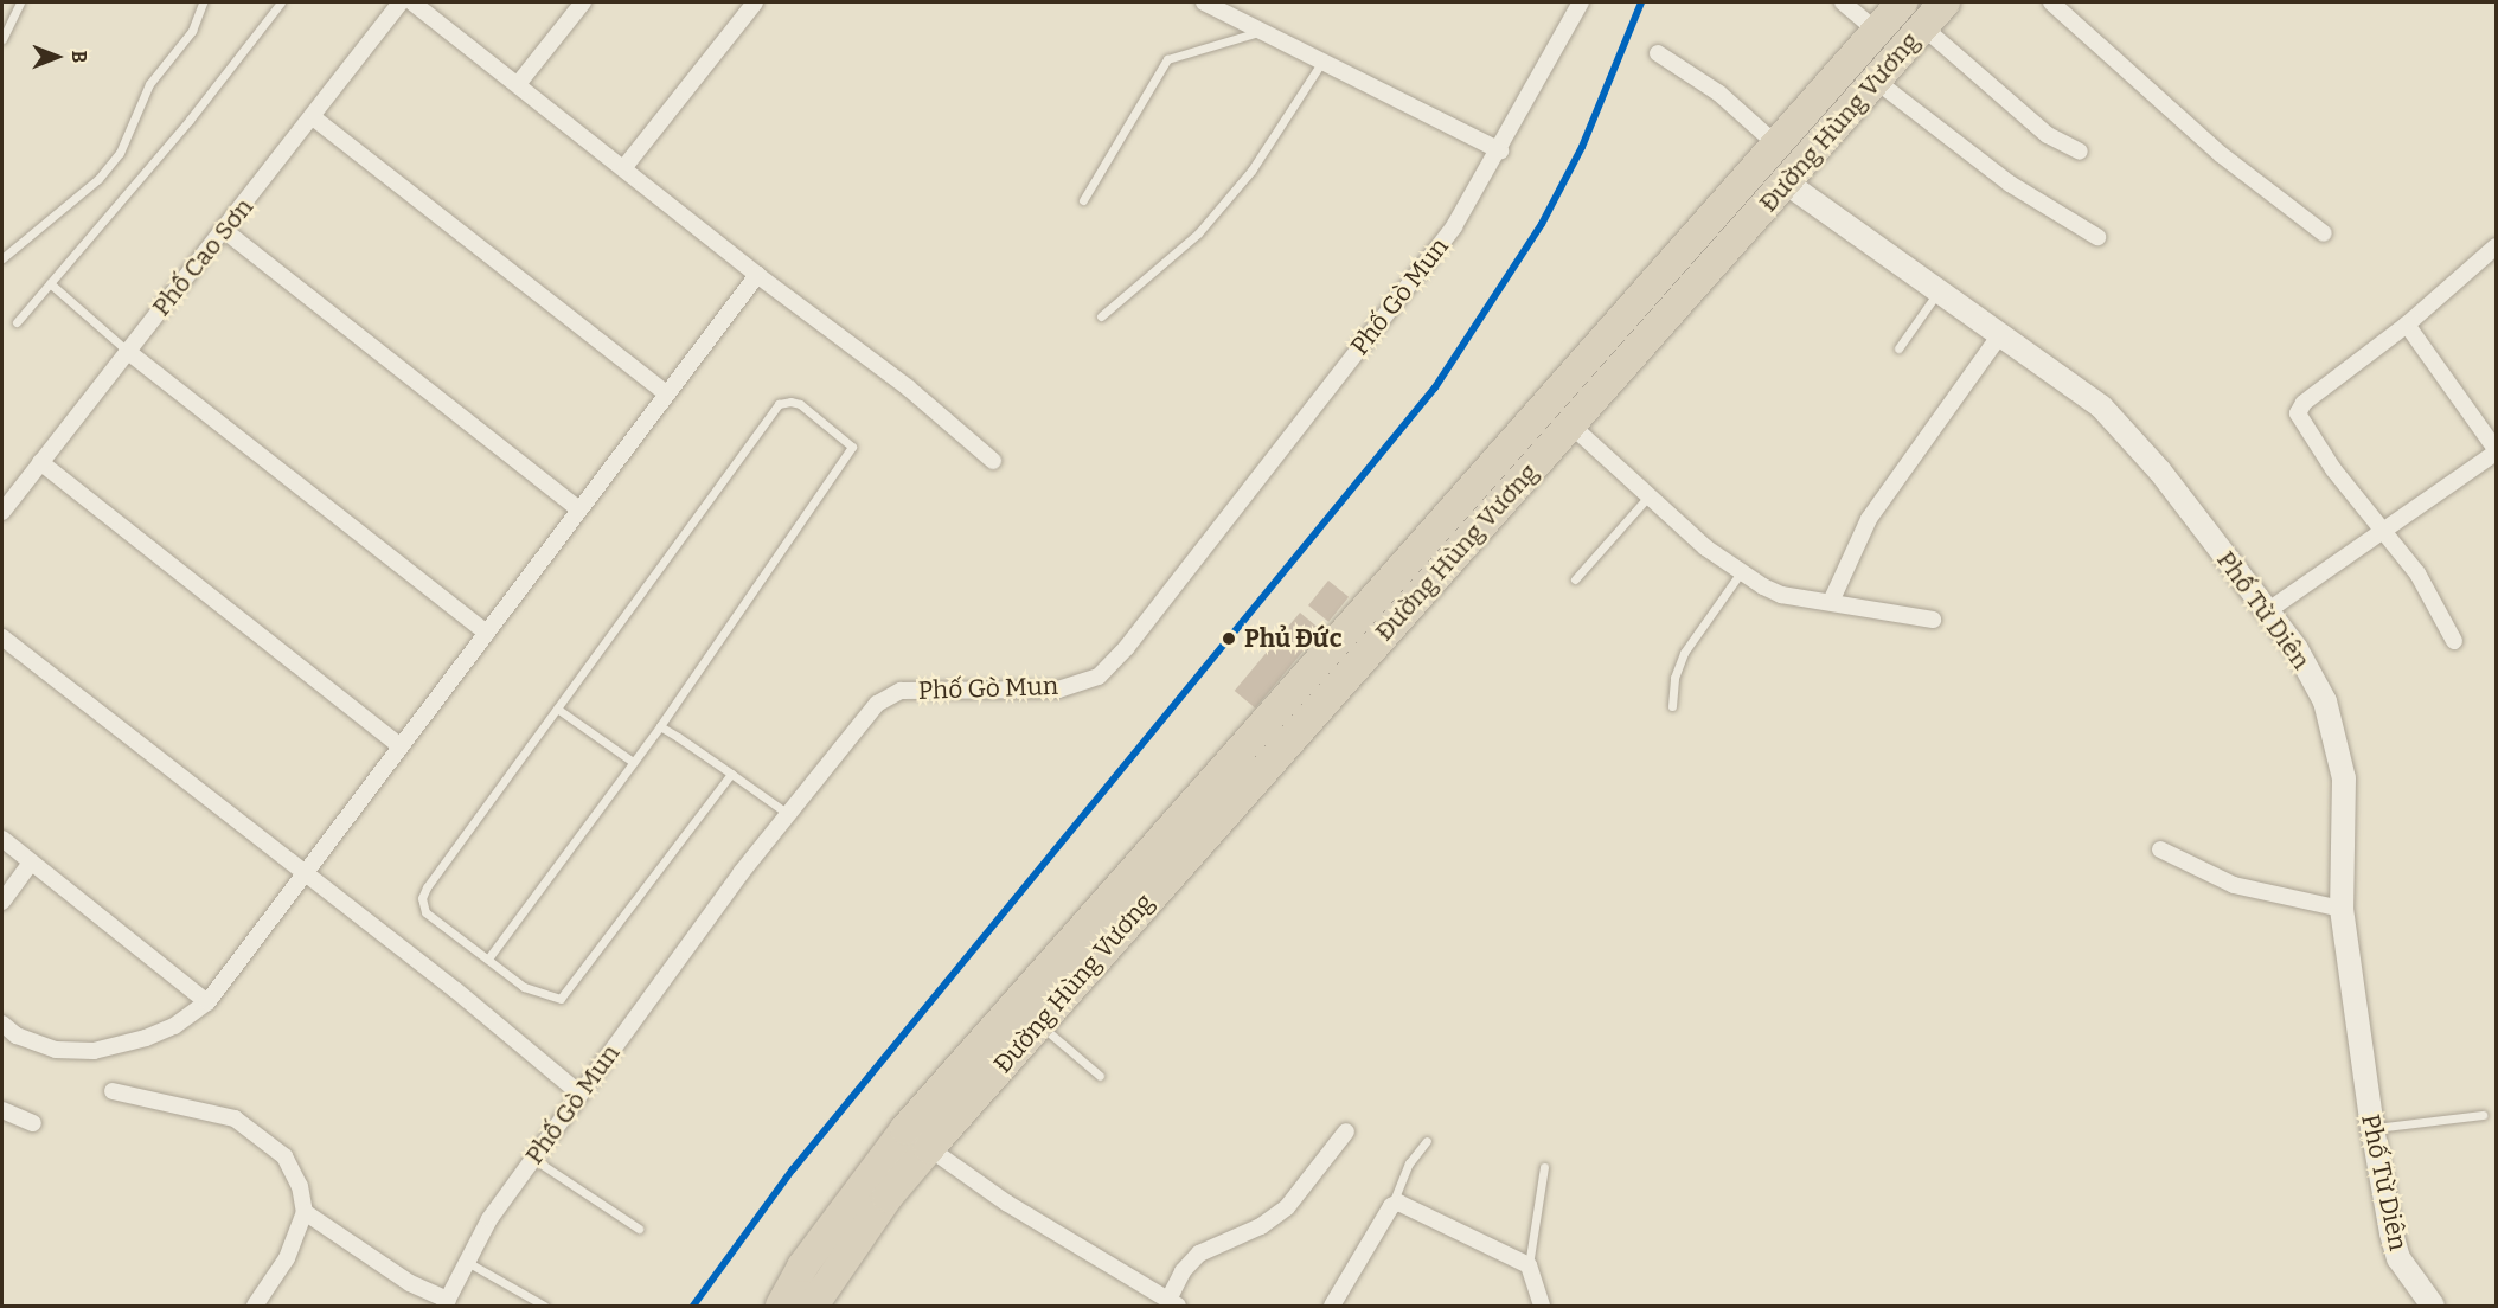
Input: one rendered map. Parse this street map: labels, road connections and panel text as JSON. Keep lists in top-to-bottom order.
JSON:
{
  "streets": {
    "highway": ["Đường Hùng Vương"],
    "street": ["Phố Cao Sơn", "Phố Gò Mun", "Phố Từ Diên"]
  },
  "crossings": [
    ["Đường Hùng Vương", "Phố Từ Diên"]
  ],
  "places": ["Phủ Đức"],
  "north": "right"
}
